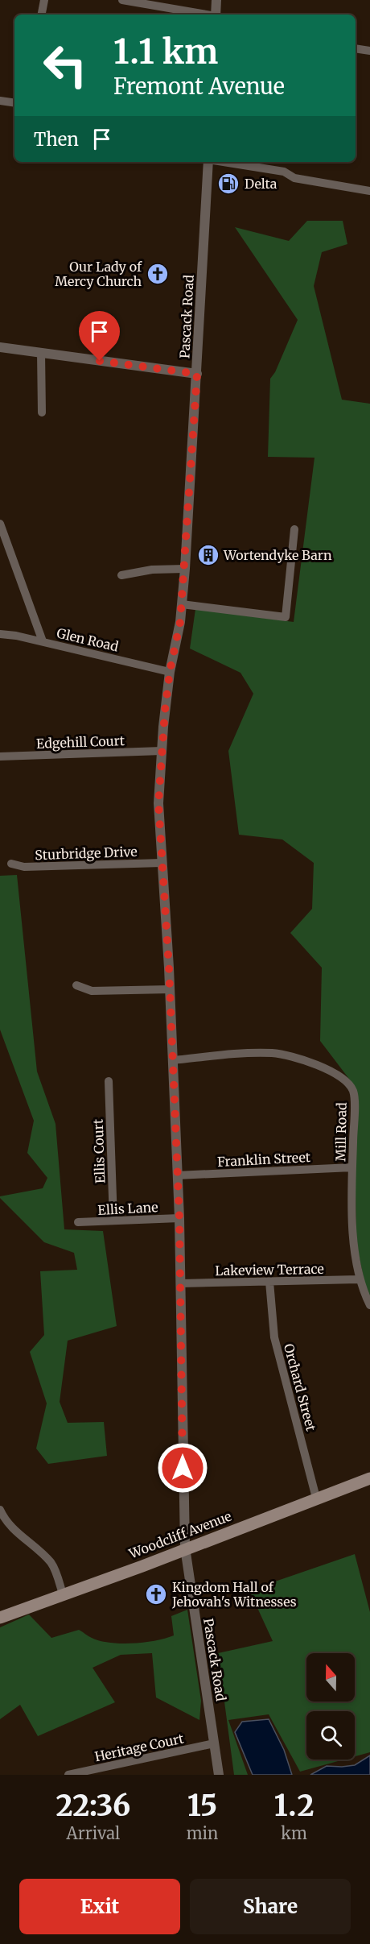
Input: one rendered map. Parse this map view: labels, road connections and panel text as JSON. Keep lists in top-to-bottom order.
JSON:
{
  "streets": {
    "main road": ["Woodcliff Avenue"],
    "street": [
      "Pascack Road",
      "Glen Road",
      "Edgehill Court",
      "Sturbridge Drive",
      "Mill Road",
      "Ellis Court",
      "Franklin Street",
      "Ellis Lane",
      "Lakeview Terrace",
      "Orchard Street",
      "Heritage Court"
    ]
  },
  "crossings": [
    ["Pascack Road", "Glen Road"],
    ["Pascack Road", "Edgehill Court"],
    ["Pascack Road", "Sturbridge Drive"],
    ["Pascack Road", "Mill Road"],
    ["Pascack Road", "Franklin Street"],
    ["Pascack Road", "Ellis Lane"],
    ["Pascack Road", "Lakeview Terrace"],
    ["Pascack Road", "Woodcliff Avenue"],
    ["Pascack Road", "Heritage Court"],
    ["Mill Road", "Franklin Street"],
    ["Mill Road", "Lakeview Terrace"],
    ["Ellis Court", "Ellis Lane"],
    ["Lakeview Terrace", "Orchard Street"],
    ["Orchard Street", "Woodcliff Avenue"]
  ],
  "places": {
    "fuel station": ["Delta"],
    "church": ["Our Lady of Mercy Church", "Kingdom Hall of Jehovah's Witnesses"],
    "building": ["Wortendyke Barn"]
  },
  "north": "top",
  "page": {
    "turn": ["1.1 km", "Fremont Avenue"],
    "then": "Then",
    "eta": [
      "22:36",
      "Arrival",
      "15",
      "min",
      "1.2",
      "km"
    ],
    "buttons": ["Exit", "Share"]
  }
}
